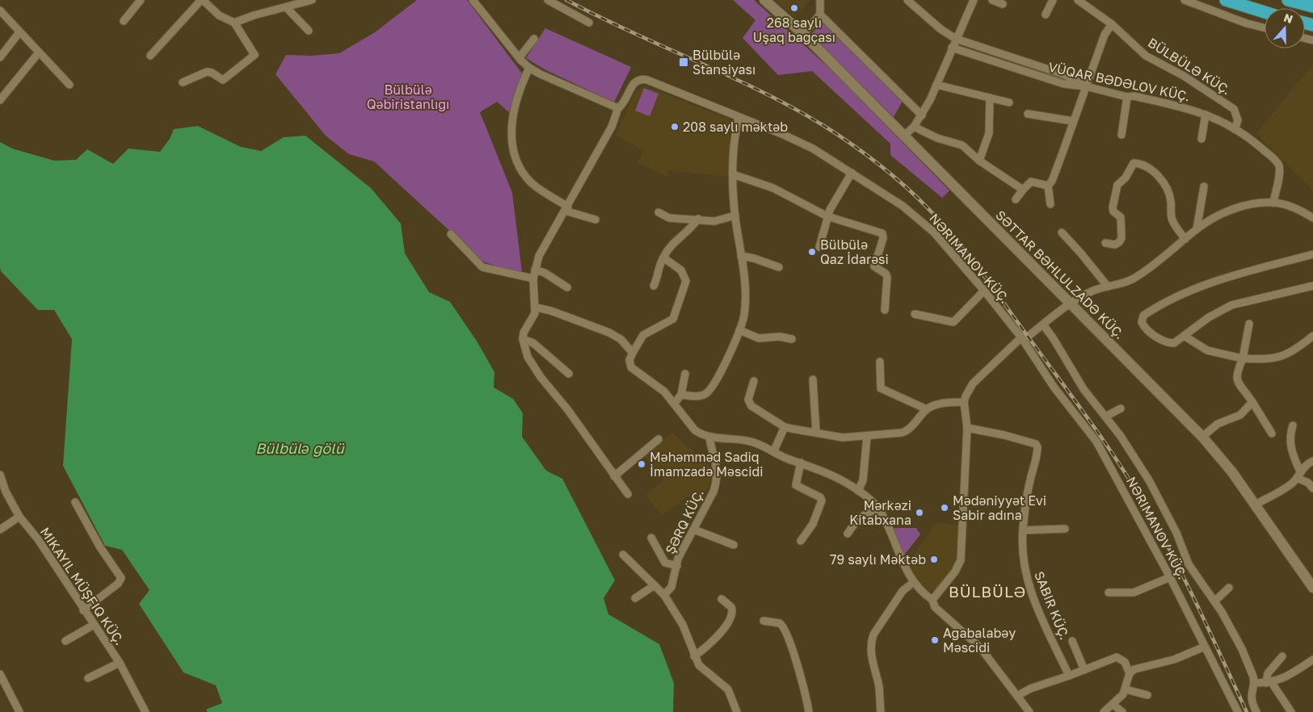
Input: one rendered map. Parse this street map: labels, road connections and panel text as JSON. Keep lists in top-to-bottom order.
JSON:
{
  "streets": {
    "main road": ["SƏTTAR BƏHLULZADƏ KÜÇ."],
    "street": [
      "BÜLBÜLƏ KÜÇ.",
      "VÜQAR BƏDƏLOV KÜÇ.",
      "NƏRIMANOV KÜÇ.",
      "ŞƏRQ KÜÇ.",
      "SABIR KÜÇ."
    ]
  },
  "crossings": [
    ["BÜLBÜLƏ KÜÇ.", "VÜQAR BƏDƏLOV KÜÇ."]
  ],
  "districts": ["BÜLBÜLƏ"],
  "water": ["Bülbülə gölü"],
  "parks": ["Bülbülə Qəbiristanlığı"],
  "places": {
    "other": [
      "268 saylı Uşaq bağçası",
      "208 saylı məktəb",
      "Bülbülə Qaz İdarəsi",
      "Məhəmməd Sadiq İmamzadə Məscidi",
      "Mədəniyyət Evi Sabir adına",
      "Mərkəzi Kitabxana",
      "79 saylı Məktəb",
      "Ağabalabəy Məscidi"
    ],
    "transit": ["Bülbülə Stansiyası"]
  },
  "north": "top"
}
